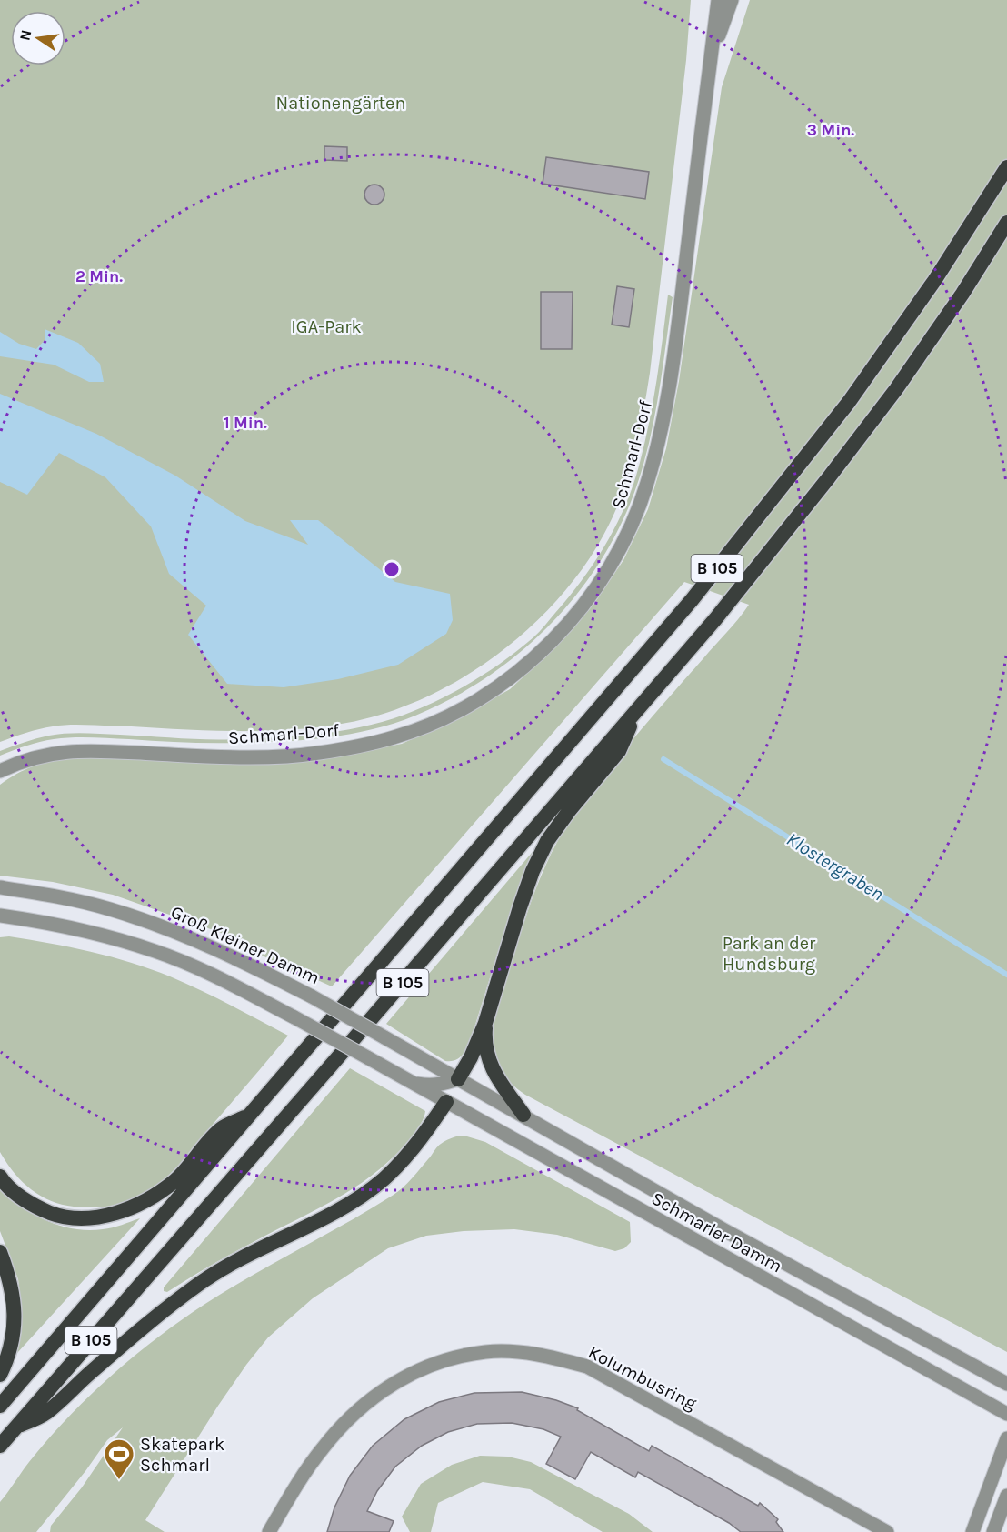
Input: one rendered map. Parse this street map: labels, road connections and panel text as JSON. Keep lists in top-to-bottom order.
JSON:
{
  "streets": {
    "highway": ["B 105"],
    "street": [
      "Schmarl-Dorf",
      "Groß Kleiner Damm",
      "Schmarler Damm",
      "Kolumbusring"
    ]
  },
  "crossings": [
    ["Groß Kleiner Damm", "Schmarler Damm"]
  ],
  "water": ["Klostergraben"],
  "parks": ["Nationengärten", "IGA-Park", "Park an der Hundsburg"],
  "places": {
    "sports": ["Skatepark Schmarl"]
  },
  "north": "left",
  "rings": ["3 Min.", "2 Min.", "1 Min."]
}
